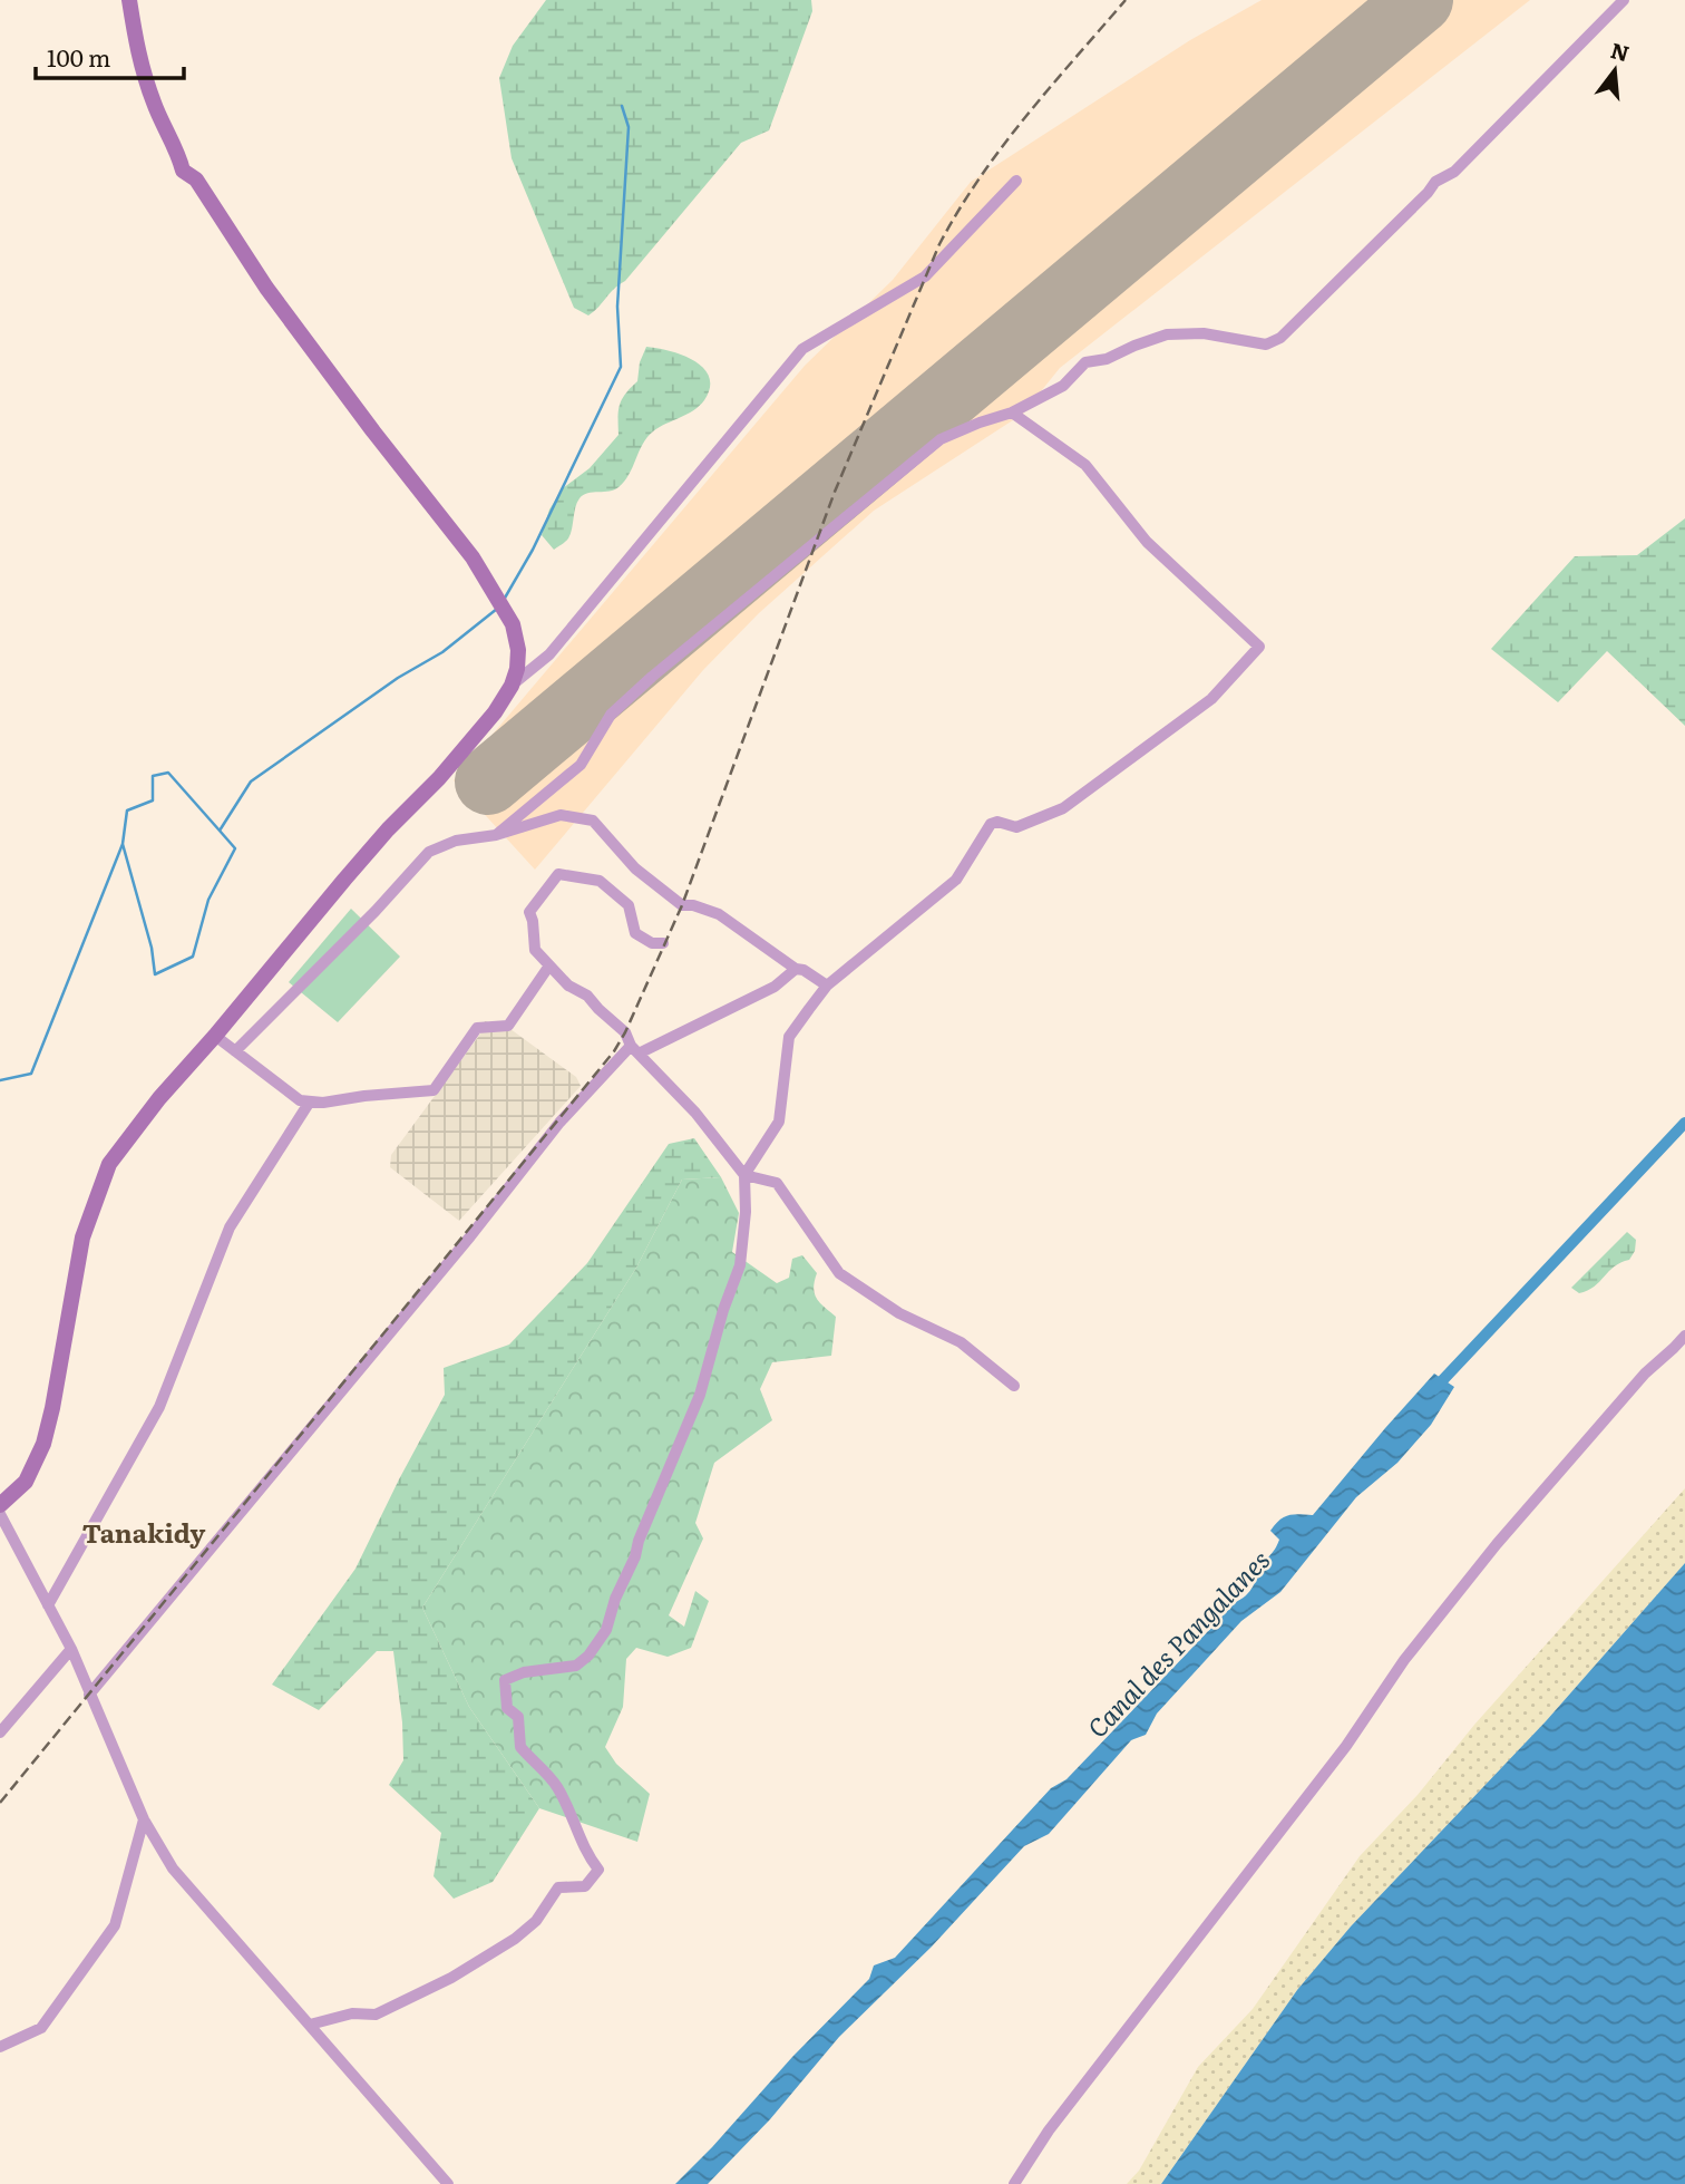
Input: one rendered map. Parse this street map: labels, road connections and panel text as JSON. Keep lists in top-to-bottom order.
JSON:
{
  "districts": ["Tanakidy"],
  "water": ["Canal des Pangalanes"],
  "scale_bar": "100 m",
  "north": "top"
}
